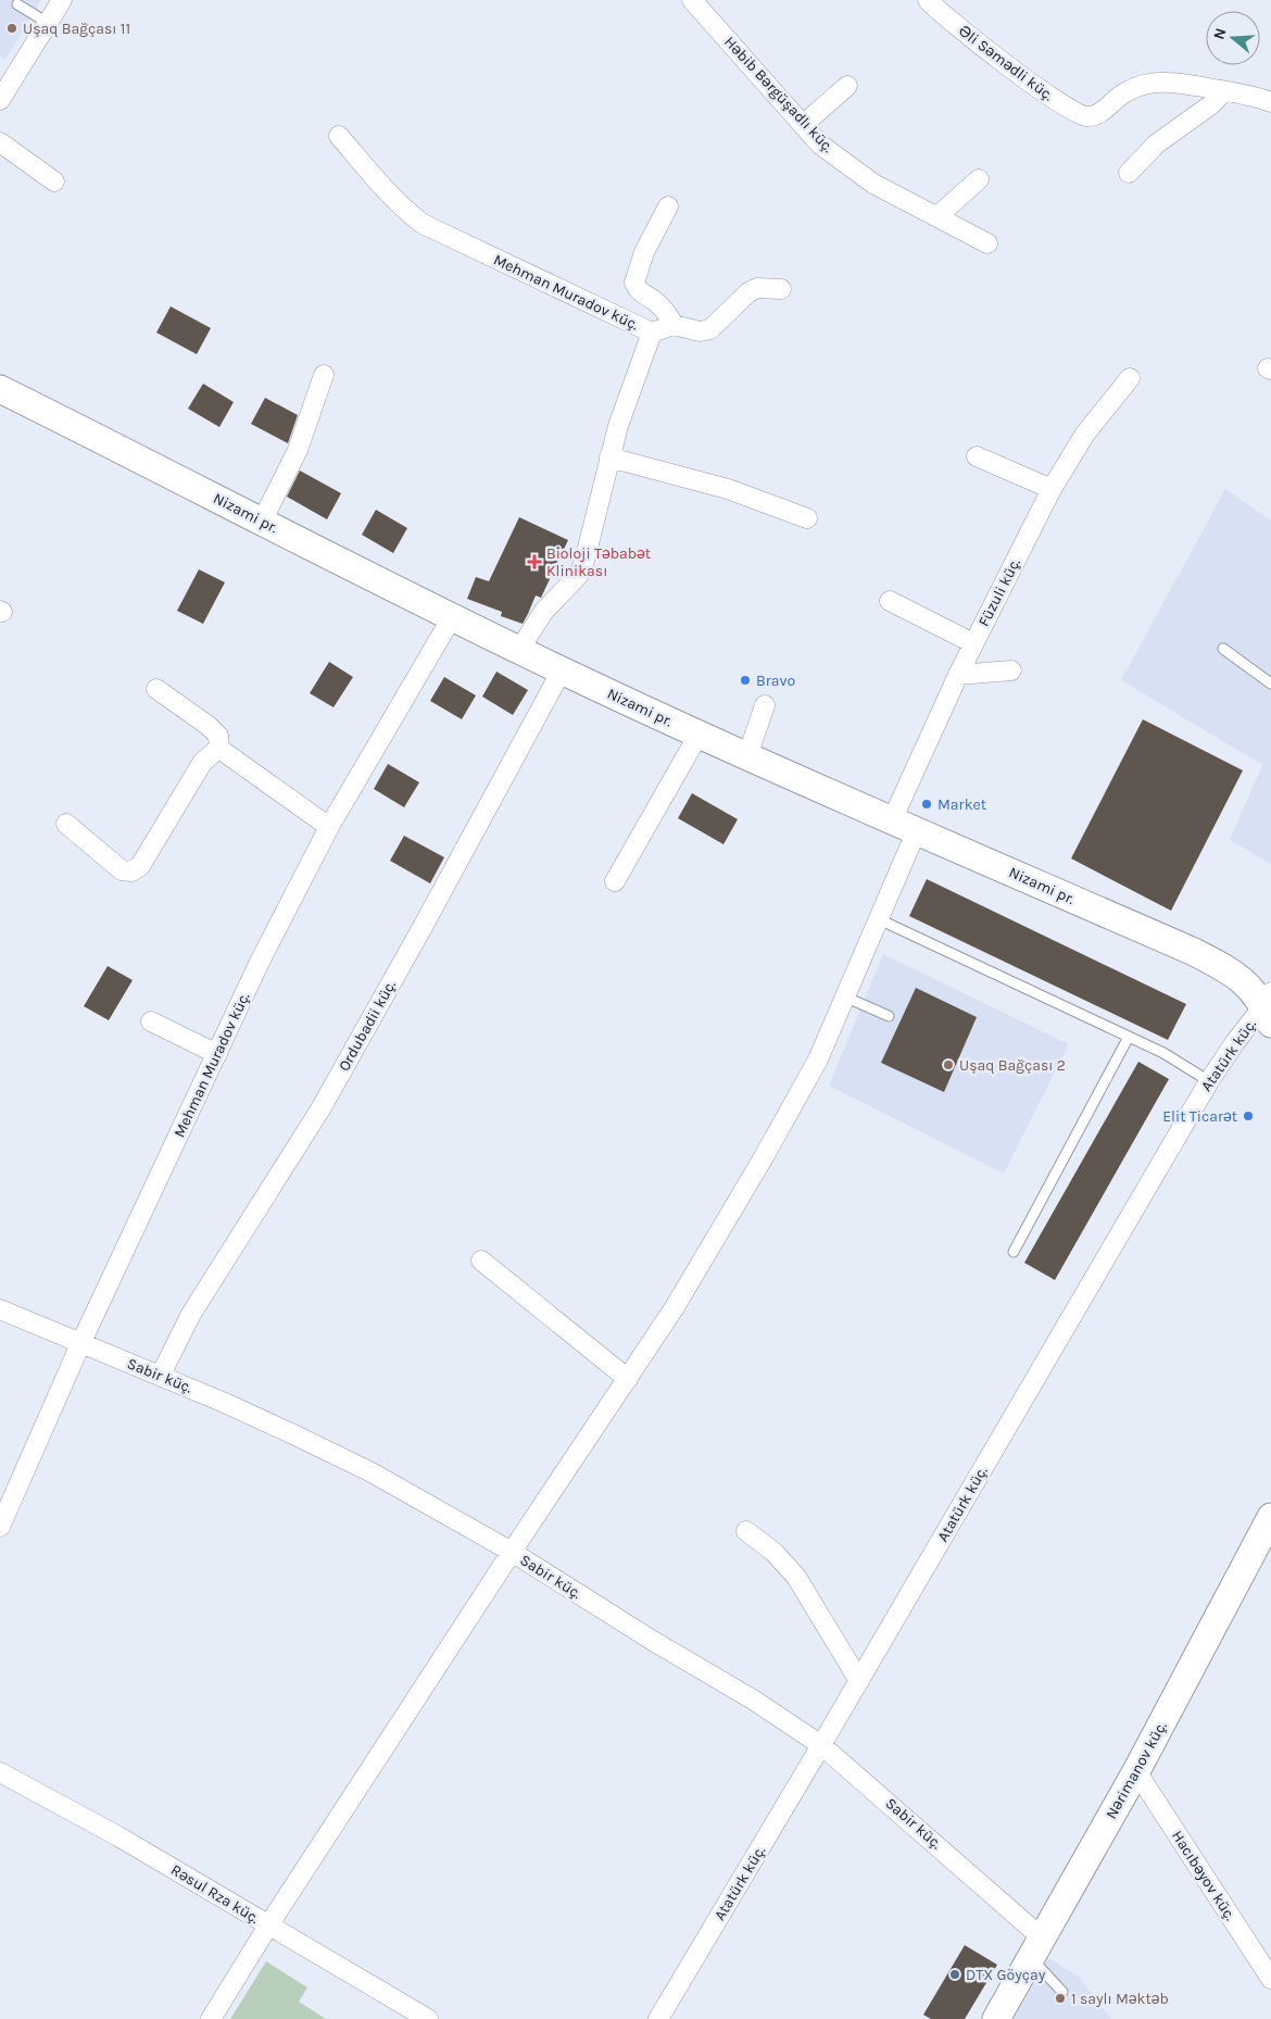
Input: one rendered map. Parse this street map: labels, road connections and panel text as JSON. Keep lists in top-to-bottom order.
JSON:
{
  "streets": {
    "street": [
      "Əli Səmədli küç.",
      "Həbib Bərgüşadlı küç.",
      "Mehman Muradov küç.",
      "Nizami pr.",
      "Füzuli küç.",
      "Ordubadii küç.",
      "Atatürk küç.",
      "Sabir küç.",
      "Nərimanov küç.",
      "Hacıbəyov küç.",
      "Rəsul Rza küç."
    ]
  },
  "crossings": [
    ["Mehman Muradov küç.", "Nizami pr."],
    ["Mehman Muradov küç.", "Sabir küç."],
    ["Nizami pr.", "Füzuli küç."],
    ["Nizami pr.", "Ordubadii küç."],
    ["Nizami pr.", "Atatürk küç."],
    ["Ordubadii küç.", "Sabir küç."],
    ["Atatürk küç.", "Sabir küç."],
    ["Sabir küç.", "Nərimanov küç."],
    ["Nərimanov küç.", "Hacıbəyov küç."]
  ],
  "places": {
    "other": [
      "Uşaq Bağçası 11",
      "Bravo",
      "Market",
      "Uşaq Bağçası 2",
      "Elit Ticarət",
      "DTX Göyçay",
      "1 saylı Məktəb"
    ],
    "health": ["Bioloji Təbabət Klinikası"]
  },
  "north": "left"
}
